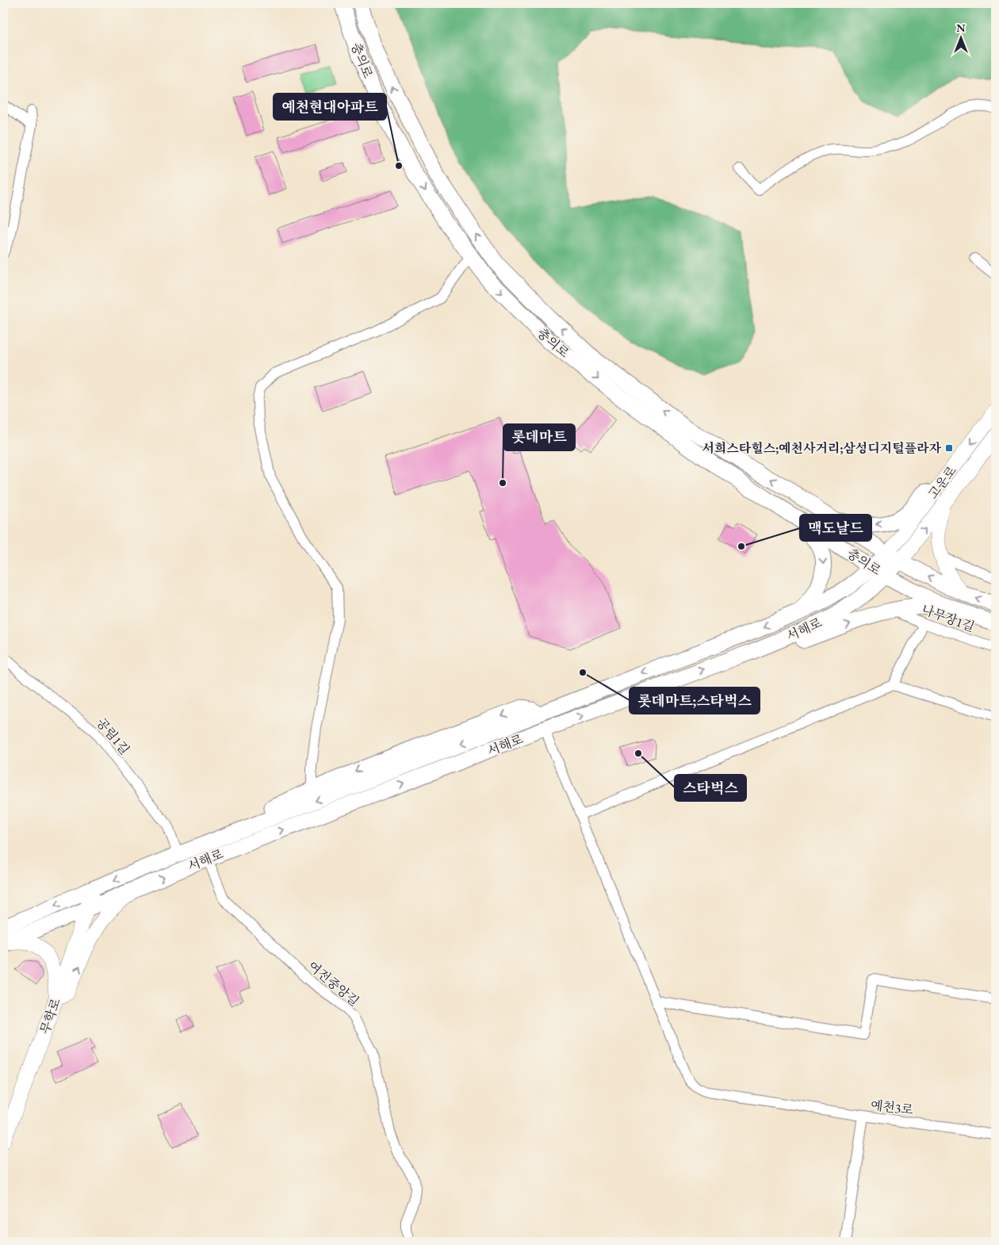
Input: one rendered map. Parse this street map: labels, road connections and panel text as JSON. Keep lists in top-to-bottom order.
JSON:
{
  "streets": {
    "main road": [
      "충의로",
      "고운로",
      "서해로",
      "무학로"
    ],
    "street": [
      "나무장1길",
      "공림1길",
      "여전중앙길",
      "예천3로"
    ]
  },
  "crossings": [
    ["충의로", "고운로"],
    ["충의로", "서해로"],
    ["고운로", "서해로"],
    ["서해로", "공림1길"],
    ["서해로", "여전중앙길"],
    ["서해로", "무학로"]
  ],
  "places": {
    "other": [
      "예천현대아파트",
      "롯데마트",
      "맥도날드",
      "롯데마트;스타벅스",
      "스타벅스"
    ],
    "transit": ["서희스타힐스;예천사거리;삼성디지털플라자"]
  },
  "north": "top"
}
